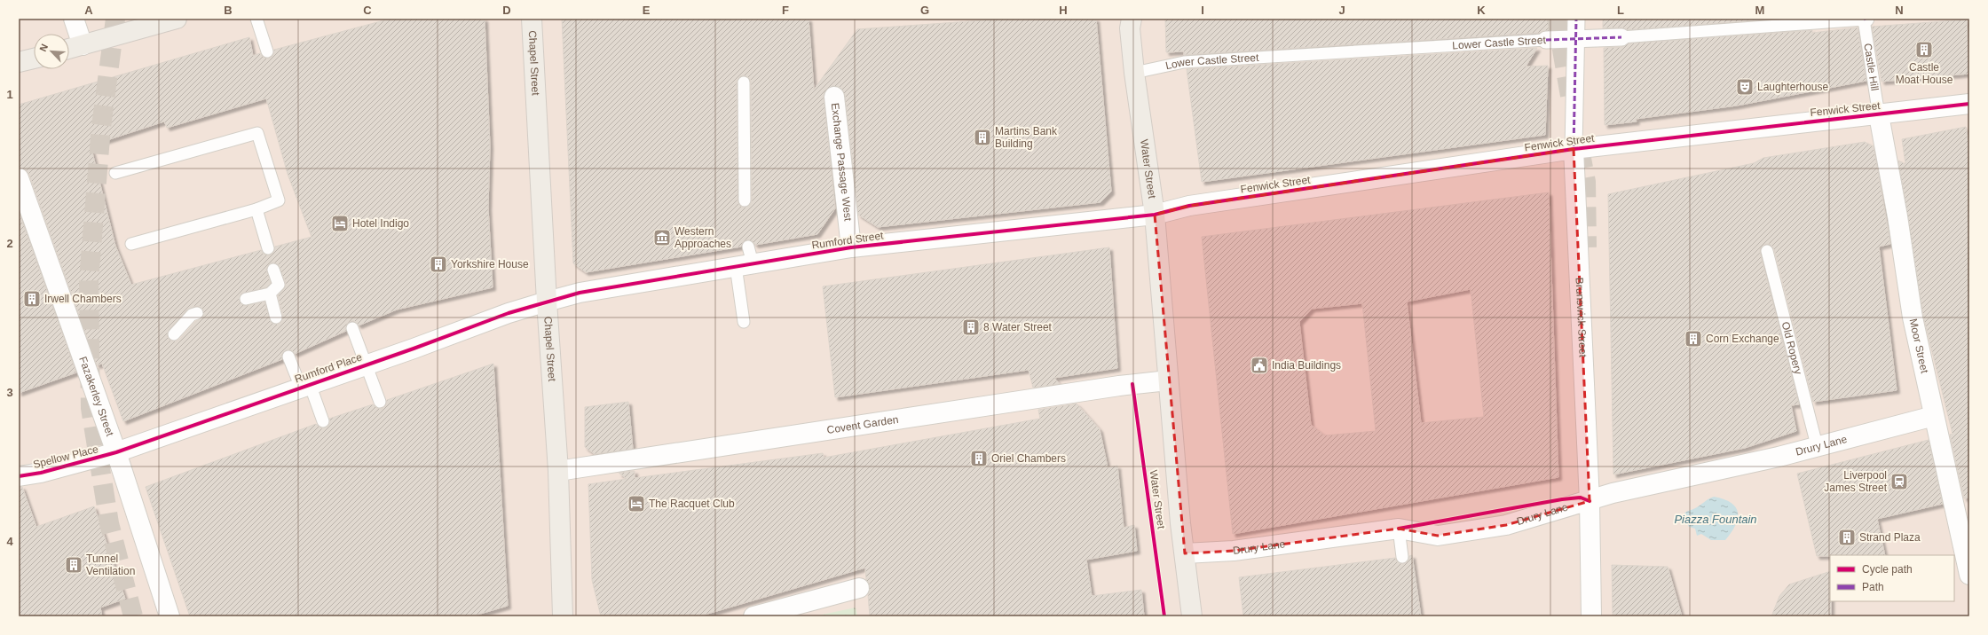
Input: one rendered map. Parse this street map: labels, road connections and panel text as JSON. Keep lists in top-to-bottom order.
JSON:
{
  "streets": {
    "main road": ["Chapel Street", "Water Street"],
    "street": [
      "Lower Castle Street",
      "Fenwick Street",
      "Exchange Passage West",
      "Rumford Street",
      "Brunswick Street",
      "Moor Street",
      "Rumford Place",
      "Fazakerley Street",
      "Covent Garden",
      "Drury Lane",
      "Spellow Place"
    ],
    "lane": ["Castle Hill", "Old Ropery"]
  },
  "crossings": [
    ["Lower Castle Street", "Castle Hill"],
    ["Lower Castle Street", "Water Street"],
    ["Lower Castle Street", "Brunswick Street"],
    ["Chapel Street", "Rumford Street"],
    ["Chapel Street", "Rumford Place"],
    ["Chapel Street", "Covent Garden"],
    ["Castle Hill", "Fenwick Street"],
    ["Castle Hill", "Moor Street"],
    ["Fenwick Street", "Water Street"],
    ["Fenwick Street", "Rumford Street"],
    ["Fenwick Street", "Brunswick Street"],
    ["Fenwick Street", "Moor Street"],
    ["Exchange Passage West", "Rumford Street"],
    ["Water Street", "Rumford Street"],
    ["Water Street", "Covent Garden"],
    ["Water Street", "Drury Lane"],
    ["Rumford Street", "Rumford Place"],
    ["Brunswick Street", "Drury Lane"],
    ["Moor Street", "Drury Lane"],
    ["Old Ropery", "Drury Lane"],
    ["Rumford Place", "Fazakerley Street"],
    ["Rumford Place", "Spellow Place"],
    ["Fazakerley Street", "Spellow Place"]
  ],
  "water": ["Piazza Fountain"],
  "places": {
    "building": [
      "Castle Moat House",
      "Martins Bank Building",
      "Yorkshire House",
      "Irwell Chambers",
      "8 Water Street",
      "Corn Exchange",
      "Oriel Chambers",
      "Strand Plaza",
      "Tunnel Ventilation"
    ],
    "theatre": ["Laughterhouse"],
    "hotel": ["Hotel Indigo", "The Racquet Club"],
    "museum": ["Western Approaches"],
    "public building": ["India Buildings"],
    "station": ["Liverpool James Street"]
  },
  "legend": ["Cycle path", "Path"],
  "north": "top left",
  "grid": {
    "columns": [
      "A",
      "B",
      "C",
      "D",
      "E",
      "F",
      "G",
      "H",
      "I",
      "J",
      "K",
      "L",
      "M",
      "N"
    ],
    "rows": [
      "1",
      "2",
      "3",
      "4"
    ]
  }
}
